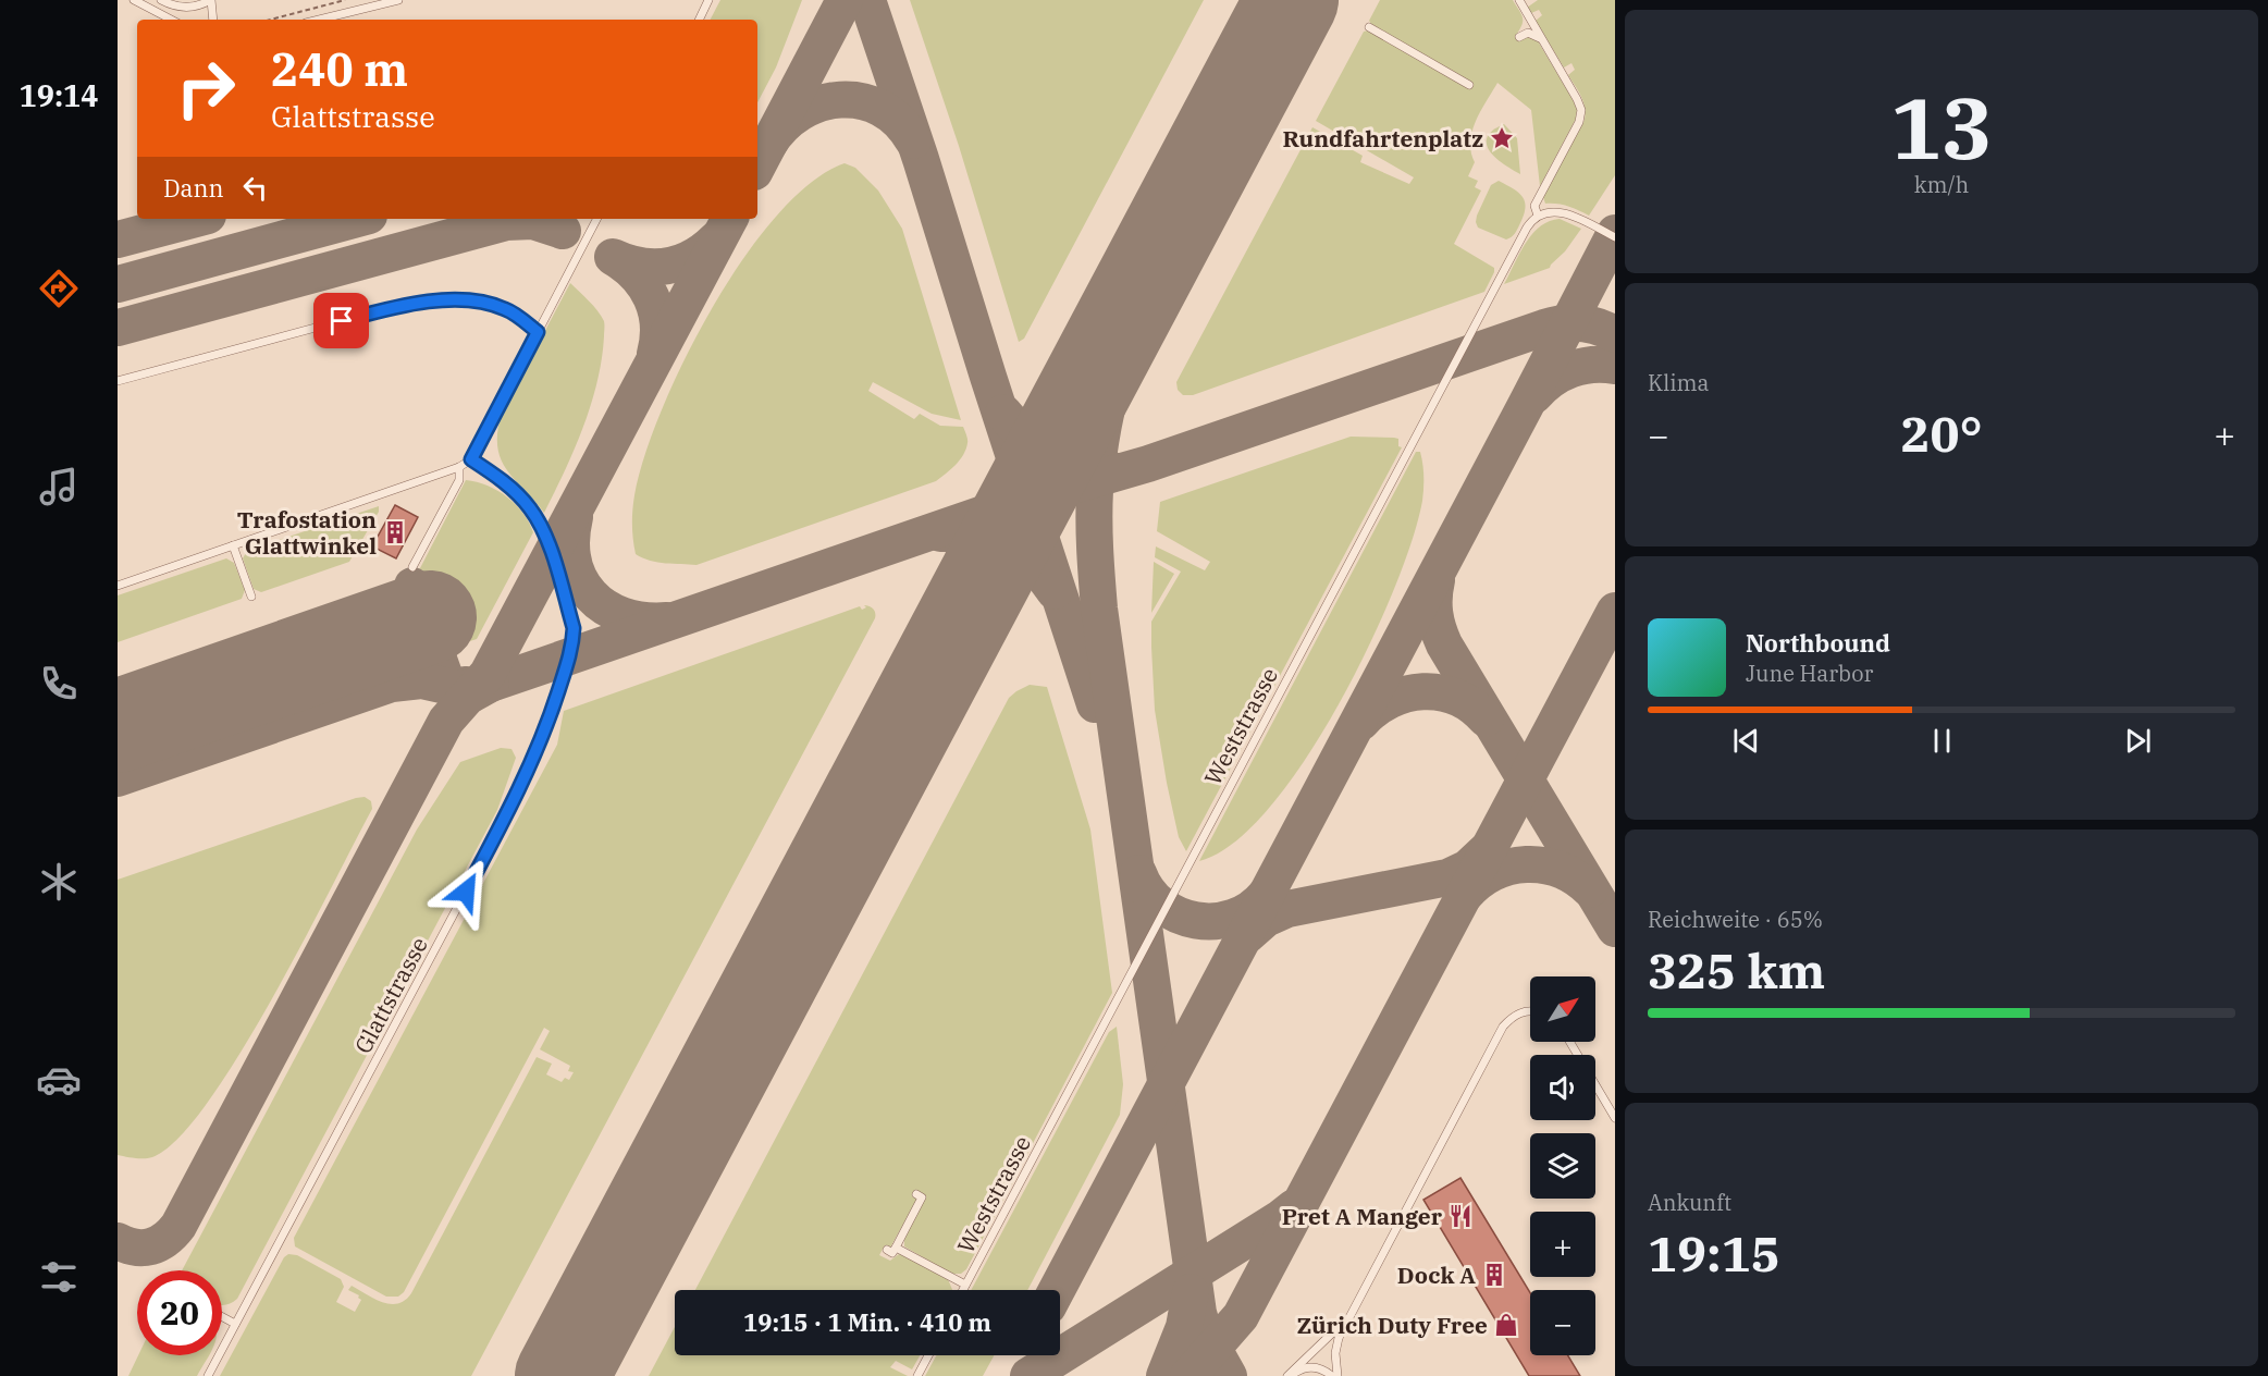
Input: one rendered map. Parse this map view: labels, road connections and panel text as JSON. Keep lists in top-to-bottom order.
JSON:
{
  "streets": {
    "lane": ["Weststrasse", "Glattstrasse"]
  },
  "places": {
    "place": ["Rundfahrtenplatz"],
    "building": ["Trafostation Glattwinkel", "Dock A"],
    "restaurant": ["Pret A Manger"],
    "shop": ["Zürich Duty Free"]
  },
  "north": "top right",
  "page": {
    "tabs": "19:14",
    "tile": [
      ["13", "km/h"],
      "Klima",
      ["Reichweite · 65%", "325 km"],
      ["Ankunft", "19:15"]
    ],
    "turn": ["240 m", "Glattstrasse"],
    "then": "Dann",
    "heat": ["−", "20°", "+"],
    "song": ["Northbound", "June Harbor"],
    "map_buttons": ["+", "−"],
    "limit": "20",
    "trip": "19:15 · 1 Min. · 410 m"
  }
}
